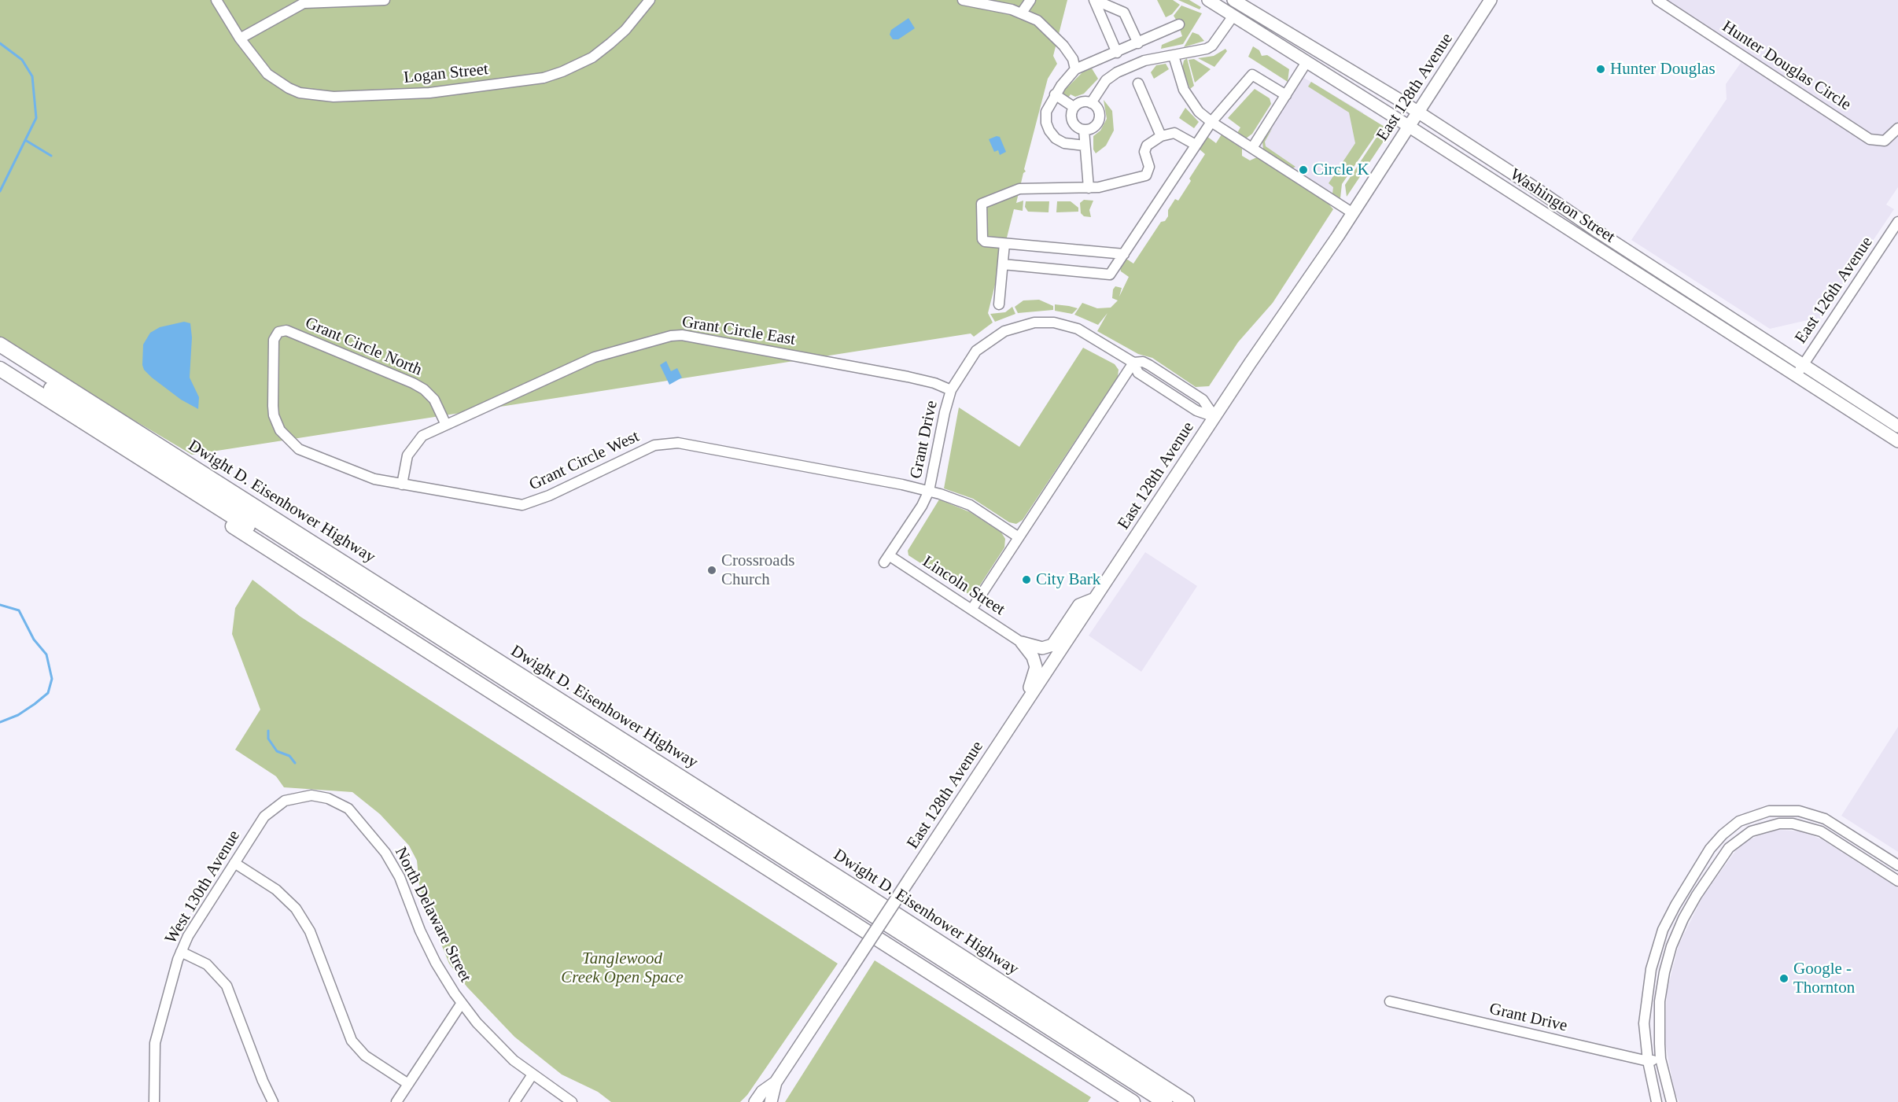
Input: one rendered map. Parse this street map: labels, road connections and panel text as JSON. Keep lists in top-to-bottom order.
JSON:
{
  "streets": {
    "highway": ["Dwight D. Eisenhower Highway"],
    "main road": ["East 128th Avenue", "Washington Street"],
    "street": [
      "Hunter Douglas Circle",
      "Logan Street",
      "East 126th Avenue",
      "Grant Circle East",
      "Grant Circle North",
      "Grant Drive",
      "Grant Circle West",
      "Lincoln Street",
      "West 130th Avenue",
      "North Delaware Street"
    ]
  },
  "crossings": [
    ["East 128th Avenue", "Washington Street"],
    ["East 128th Avenue", "Grant Drive"],
    ["Washington Street", "East 126th Avenue"],
    ["Grant Circle East", "Grant Circle North"],
    ["Grant Circle East", "Grant Drive"],
    ["Grant Circle East", "Grant Circle West"],
    ["Grant Circle North", "Grant Circle West"],
    ["Grant Drive", "Grant Circle West"],
    ["Grant Drive", "Lincoln Street"],
    ["West 130th Avenue", "North Delaware Street"]
  ],
  "parks": ["Tanglewood Creek Open Space"],
  "places": [
    "Hunter Douglas",
    "Circle K",
    "Crossroads Church",
    "City Bark",
    "Google - Thornton"
  ]
}
